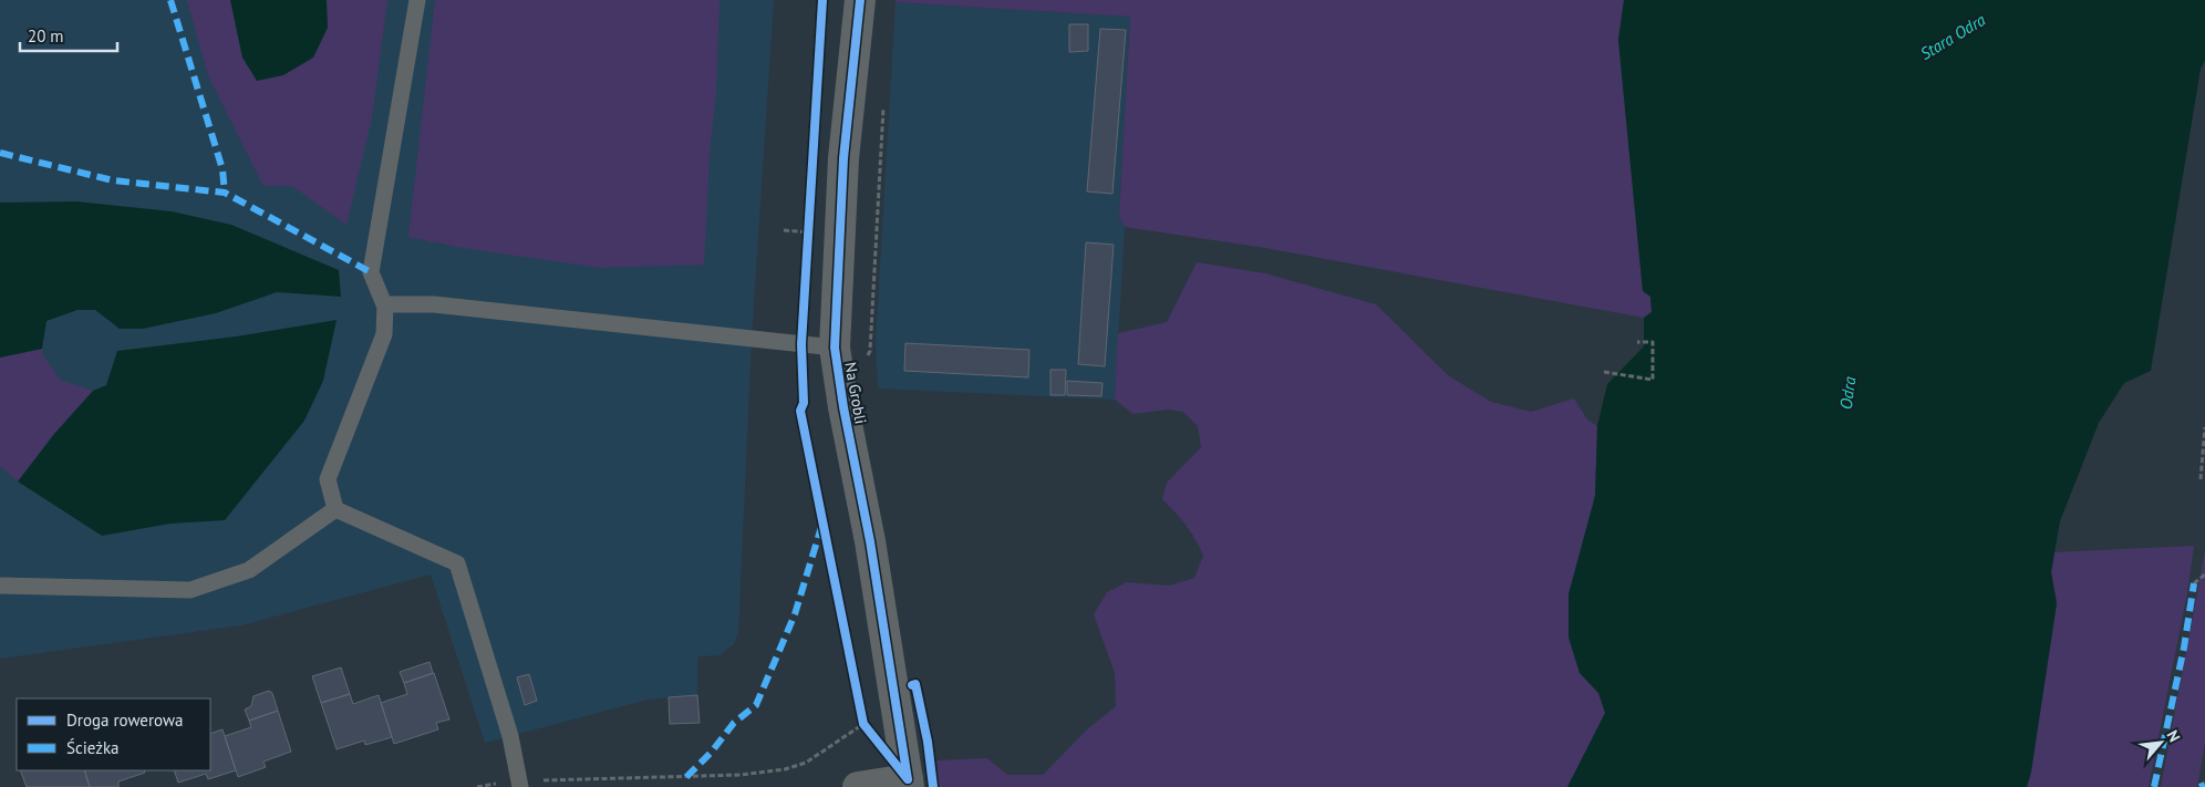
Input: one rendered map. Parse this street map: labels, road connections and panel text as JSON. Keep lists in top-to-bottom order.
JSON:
{
  "streets": {
    "street": ["Na Grobli"]
  },
  "water": ["Stara Odra", "Odra"],
  "legend": ["Droga rowerowa", "Ścieżka"],
  "scale_bar": "20 m",
  "north": "top right"
}
